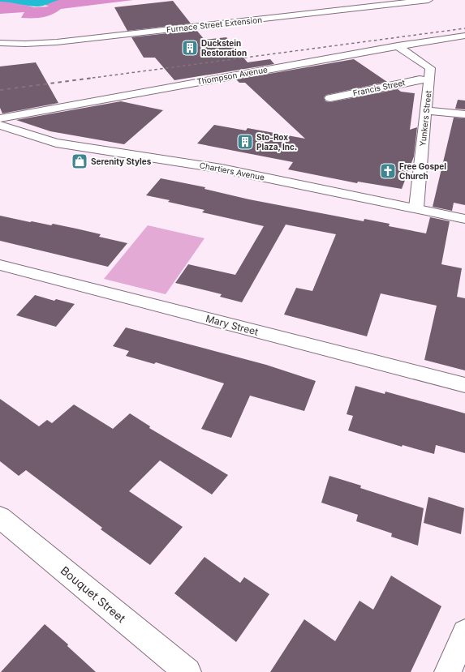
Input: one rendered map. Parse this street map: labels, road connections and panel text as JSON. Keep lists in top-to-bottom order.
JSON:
{
  "streets": {
    "street": [
      "Furnace Street Extension",
      "Thompson Avenue",
      "Francis Street",
      "Yunkers Street",
      "Chartiers Avenue",
      "Mary Street",
      "Bouquet Street"
    ]
  },
  "crossings": [
    ["Thompson Avenue", "Yunkers Street"],
    ["Francis Street", "Yunkers Street"],
    ["Yunkers Street", "Chartiers Avenue"]
  ],
  "places": {
    "building": ["Duckstein Restoration", "Sto-Rox Plaza, Inc."],
    "shop": ["Serenity Styles"],
    "church": ["Free Gospel Church"]
  }
}
